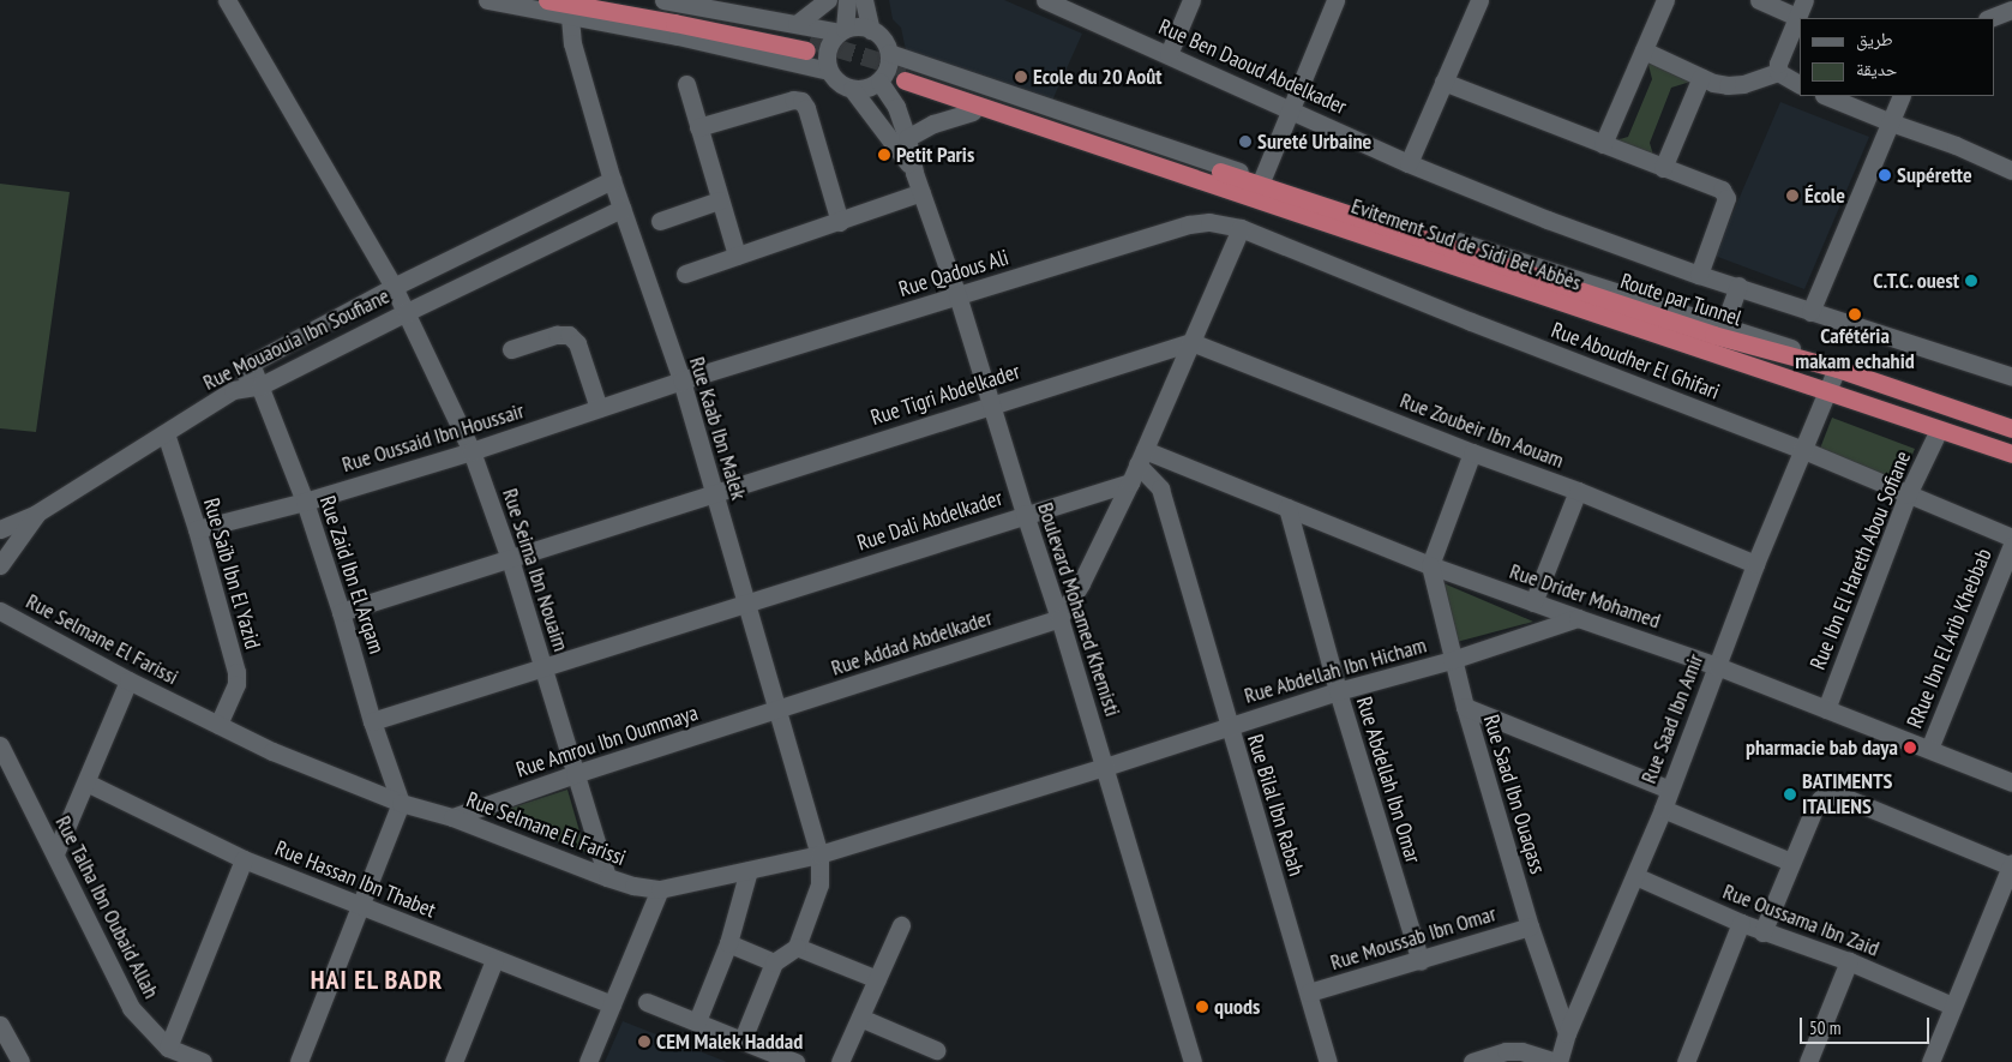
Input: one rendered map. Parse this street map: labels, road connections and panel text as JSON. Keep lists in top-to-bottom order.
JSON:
{
  "streets": {
    "highway": ["Evitement Sud de Sidi Bel Abbès", "Route par Tunnel"],
    "street": [
      "Rue Ben Daoud Abdelkader",
      "Rue Qadous Ali",
      "Rue Mouaouia Ibn Soufiane",
      "Rue Aboudher El Ghifari",
      "Rue Tigri Abdelkader",
      "Rue Kaab Ibn Malek",
      "Rue Zoubeir Ibn Aouam",
      "Rue Oussaid Ibn Houssair",
      "Rue Dali Abdelkader",
      "Rue Ibn El Hareth Abou Sofiane",
      "Rue Seima Ibn Nouaim",
      "Rue Saïb Ibn El Yazid",
      "Rue Zaid Ibn El Arqam",
      "Rue Drider Mohamed",
      "Boulevard Mohamed Khemisti",
      "RRue Ibn El Arib Khebbab",
      "Rue Selmane El Farissi",
      "Rue Addad Abdelkader",
      "Rue Abdellah Ibn Hicham",
      "Rue Saad Ibn Amir",
      "Rue Amrou Ibn Oummaya",
      "Rue Abdellah Ibn Omar",
      "Rue Saad Ibn Ouaqass",
      "Rue Bilal Ibn Rabah",
      "Rue Hassan Ibn Thabet",
      "Rue Talha Ibn Oubaid Allah",
      "Rue Oussama Ibn Zaid",
      "Rue Moussab Ibn Omar"
    ]
  },
  "crossings": [
    ["Evitement Sud de Sidi Bel Abbès", "Route par Tunnel"],
    ["Evitement Sud de Sidi Bel Abbès", "Rue Ibn El Hareth Abou Sofiane"],
    ["Evitement Sud de Sidi Bel Abbès", "Rue Saad Ibn Amir"],
    ["Rue Qadous Ali", "Rue Aboudher El Ghifari"],
    ["Rue Qadous Ali", "Rue Kaab Ibn Malek"],
    ["Rue Qadous Ali", "Rue Oussaid Ibn Houssair"],
    ["Rue Qadous Ali", "Boulevard Mohamed Khemisti"],
    ["Route par Tunnel", "Rue Saad Ibn Amir"],
    ["Rue Mouaouia Ibn Soufiane", "Rue Kaab Ibn Malek"],
    ["Rue Mouaouia Ibn Soufiane", "Rue Seima Ibn Nouaim"],
    ["Rue Mouaouia Ibn Soufiane", "Rue Saïb Ibn El Yazid"],
    ["Rue Mouaouia Ibn Soufiane", "Rue Zaid Ibn El Arqam"],
    ["Rue Aboudher El Ghifari", "Rue Ibn El Hareth Abou Sofiane"],
    ["Rue Aboudher El Ghifari", "Rue Saad Ibn Amir"],
    ["Rue Tigri Abdelkader", "Rue Kaab Ibn Malek"],
    ["Rue Tigri Abdelkader", "Rue Zoubeir Ibn Aouam"],
    ["Rue Tigri Abdelkader", "Rue Seima Ibn Nouaim"],
    ["Rue Tigri Abdelkader", "Rue Zaid Ibn El Arqam"],
    ["Rue Tigri Abdelkader", "Boulevard Mohamed Khemisti"],
    ["Rue Kaab Ibn Malek", "Rue Oussaid Ibn Houssair"],
    ["Rue Kaab Ibn Malek", "Rue Dali Abdelkader"],
    ["Rue Kaab Ibn Malek", "Rue Selmane El Farissi"],
    ["Rue Kaab Ibn Malek", "Rue Addad Abdelkader"],
    ["Rue Kaab Ibn Malek", "Rue Amrou Ibn Oummaya"],
    ["Rue Zoubeir Ibn Aouam", "Rue Saad Ibn Amir"],
    ["Rue Oussaid Ibn Houssair", "Rue Seima Ibn Nouaim"],
    ["Rue Oussaid Ibn Houssair", "Rue Saïb Ibn El Yazid"],
    ["Rue Oussaid Ibn Houssair", "Rue Zaid Ibn El Arqam"],
    ["Rue Dali Abdelkader", "Rue Seima Ibn Nouaim"],
    ["Rue Dali Abdelkader", "Rue Zaid Ibn El Arqam"],
    ["Rue Dali Abdelkader", "Boulevard Mohamed Khemisti"],
    ["Rue Ibn El Hareth Abou Sofiane", "Rue Drider Mohamed"],
    ["Rue Seima Ibn Nouaim", "Rue Selmane El Farissi"],
    ["Rue Seima Ibn Nouaim", "Rue Amrou Ibn Oummaya"],
    ["Rue Saïb Ibn El Yazid", "Rue Selmane El Farissi"],
    ["Rue Zaid Ibn El Arqam", "Rue Selmane El Farissi"],
    ["Rue Drider Mohamed", "RRue Ibn El Arib Khebbab"],
    ["Rue Drider Mohamed", "Rue Abdellah Ibn Hicham"],
    ["Rue Drider Mohamed", "Rue Saad Ibn Amir"],
    ["Rue Drider Mohamed", "Rue Abdellah Ibn Omar"],
    ["Rue Drider Mohamed", "Rue Saad Ibn Ouaqass"],
    ["Rue Drider Mohamed", "Rue Bilal Ibn Rabah"],
    ["Boulevard Mohamed Khemisti", "Rue Selmane El Farissi"],
    ["Boulevard Mohamed Khemisti", "Rue Addad Abdelkader"],
    ["Boulevard Mohamed Khemisti", "Rue Abdellah Ibn Hicham"],
    ["Rue Selmane El Farissi", "Rue Abdellah Ibn Hicham"],
    ["Rue Selmane El Farissi", "Rue Amrou Ibn Oummaya"],
    ["Rue Addad Abdelkader", "Rue Amrou Ibn Oummaya"],
    ["Rue Abdellah Ibn Hicham", "Rue Abdellah Ibn Omar"],
    ["Rue Abdellah Ibn Hicham", "Rue Saad Ibn Ouaqass"],
    ["Rue Abdellah Ibn Hicham", "Rue Bilal Ibn Rabah"],
    ["Rue Saad Ibn Amir", "Rue Saad Ibn Ouaqass"],
    ["Rue Saad Ibn Amir", "Rue Oussama Ibn Zaid"],
    ["Rue Abdellah Ibn Omar", "Rue Moussab Ibn Omar"],
    ["Rue Saad Ibn Ouaqass", "Rue Moussab Ibn Omar"],
    ["Rue Bilal Ibn Rabah", "Rue Moussab Ibn Omar"]
  ],
  "districts": ["HAI EL BADR"],
  "places": [
    "Ecole du 20 Août",
    "Sureté Urbaine",
    "Petit Paris",
    "Supérette",
    "École",
    "C.T.C. ouest",
    "Cafétéria makam echahid",
    "pharmacie bab daya",
    "BATIMENTS ITALIENS",
    "quods",
    "CEM Malek Haddad"
  ],
  "legend": ["طريق", "حديقة"],
  "scale_bar": "50 m"
}
